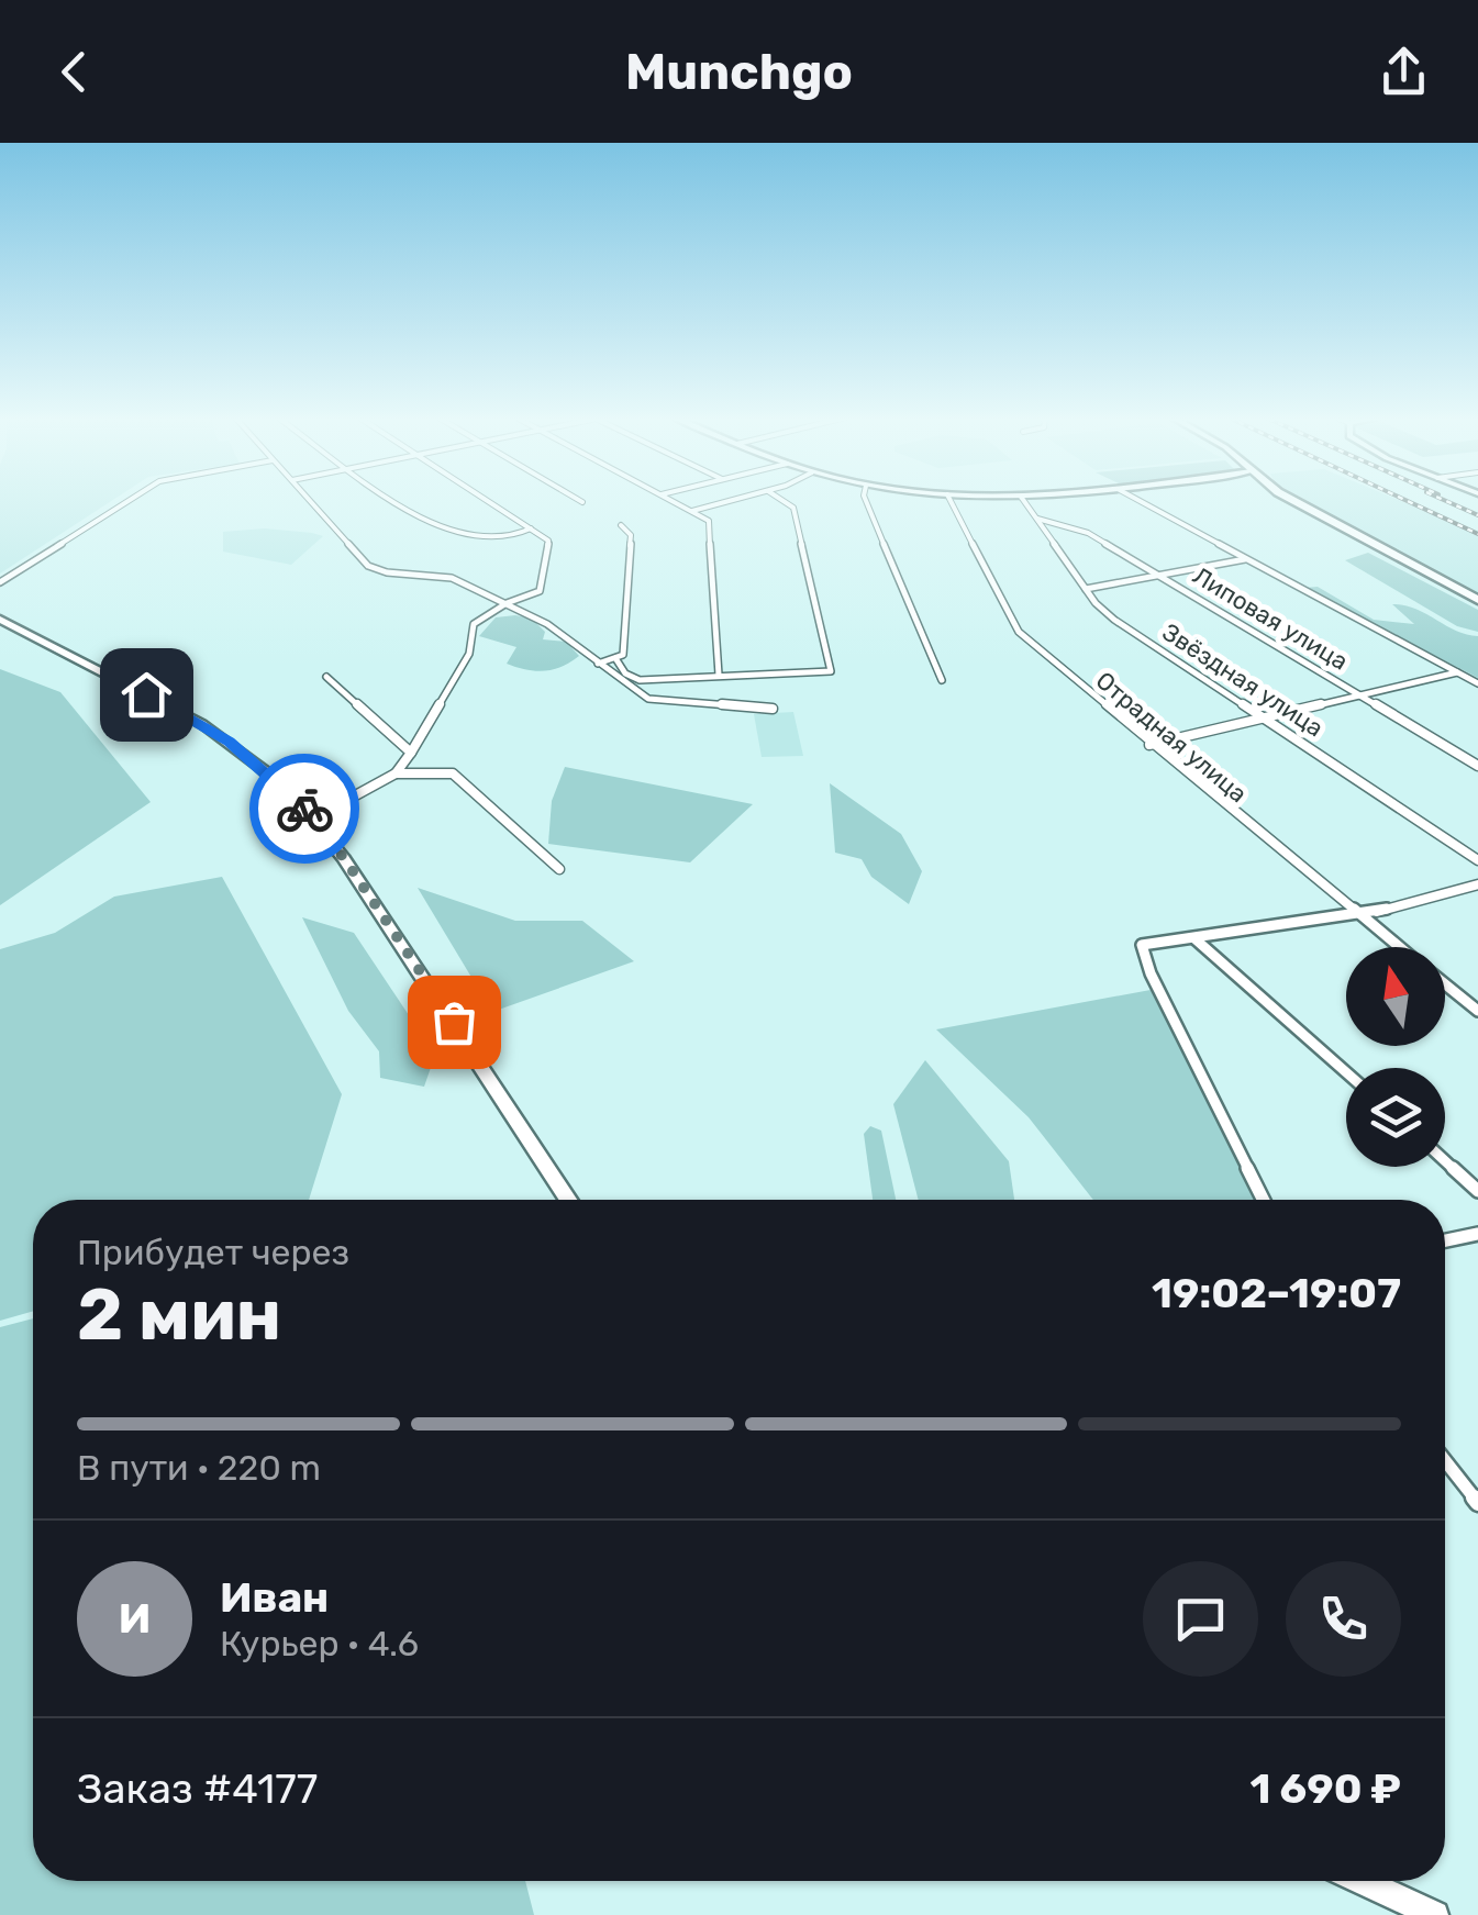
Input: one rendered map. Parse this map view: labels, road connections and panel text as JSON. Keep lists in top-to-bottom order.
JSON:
{
  "streets": {
    "street": ["Липовая улица", "Звёздная улица", "Отрадная улица"]
  },
  "crossings": [
    ["Липовая улица", "Звёздная улица"]
  ],
  "north": "top",
  "page": {
    "header": "Munchgo",
    "heading": ["2 мин", "Прибудет через", "19:02–19:07"],
    "panel": [
      "Иван",
      "Курьер · 4.6",
      "Заказ #4177",
      "1 690 ₽"
    ],
    "bar": "В пути · 220 m",
    "round": "И"
  }
}
